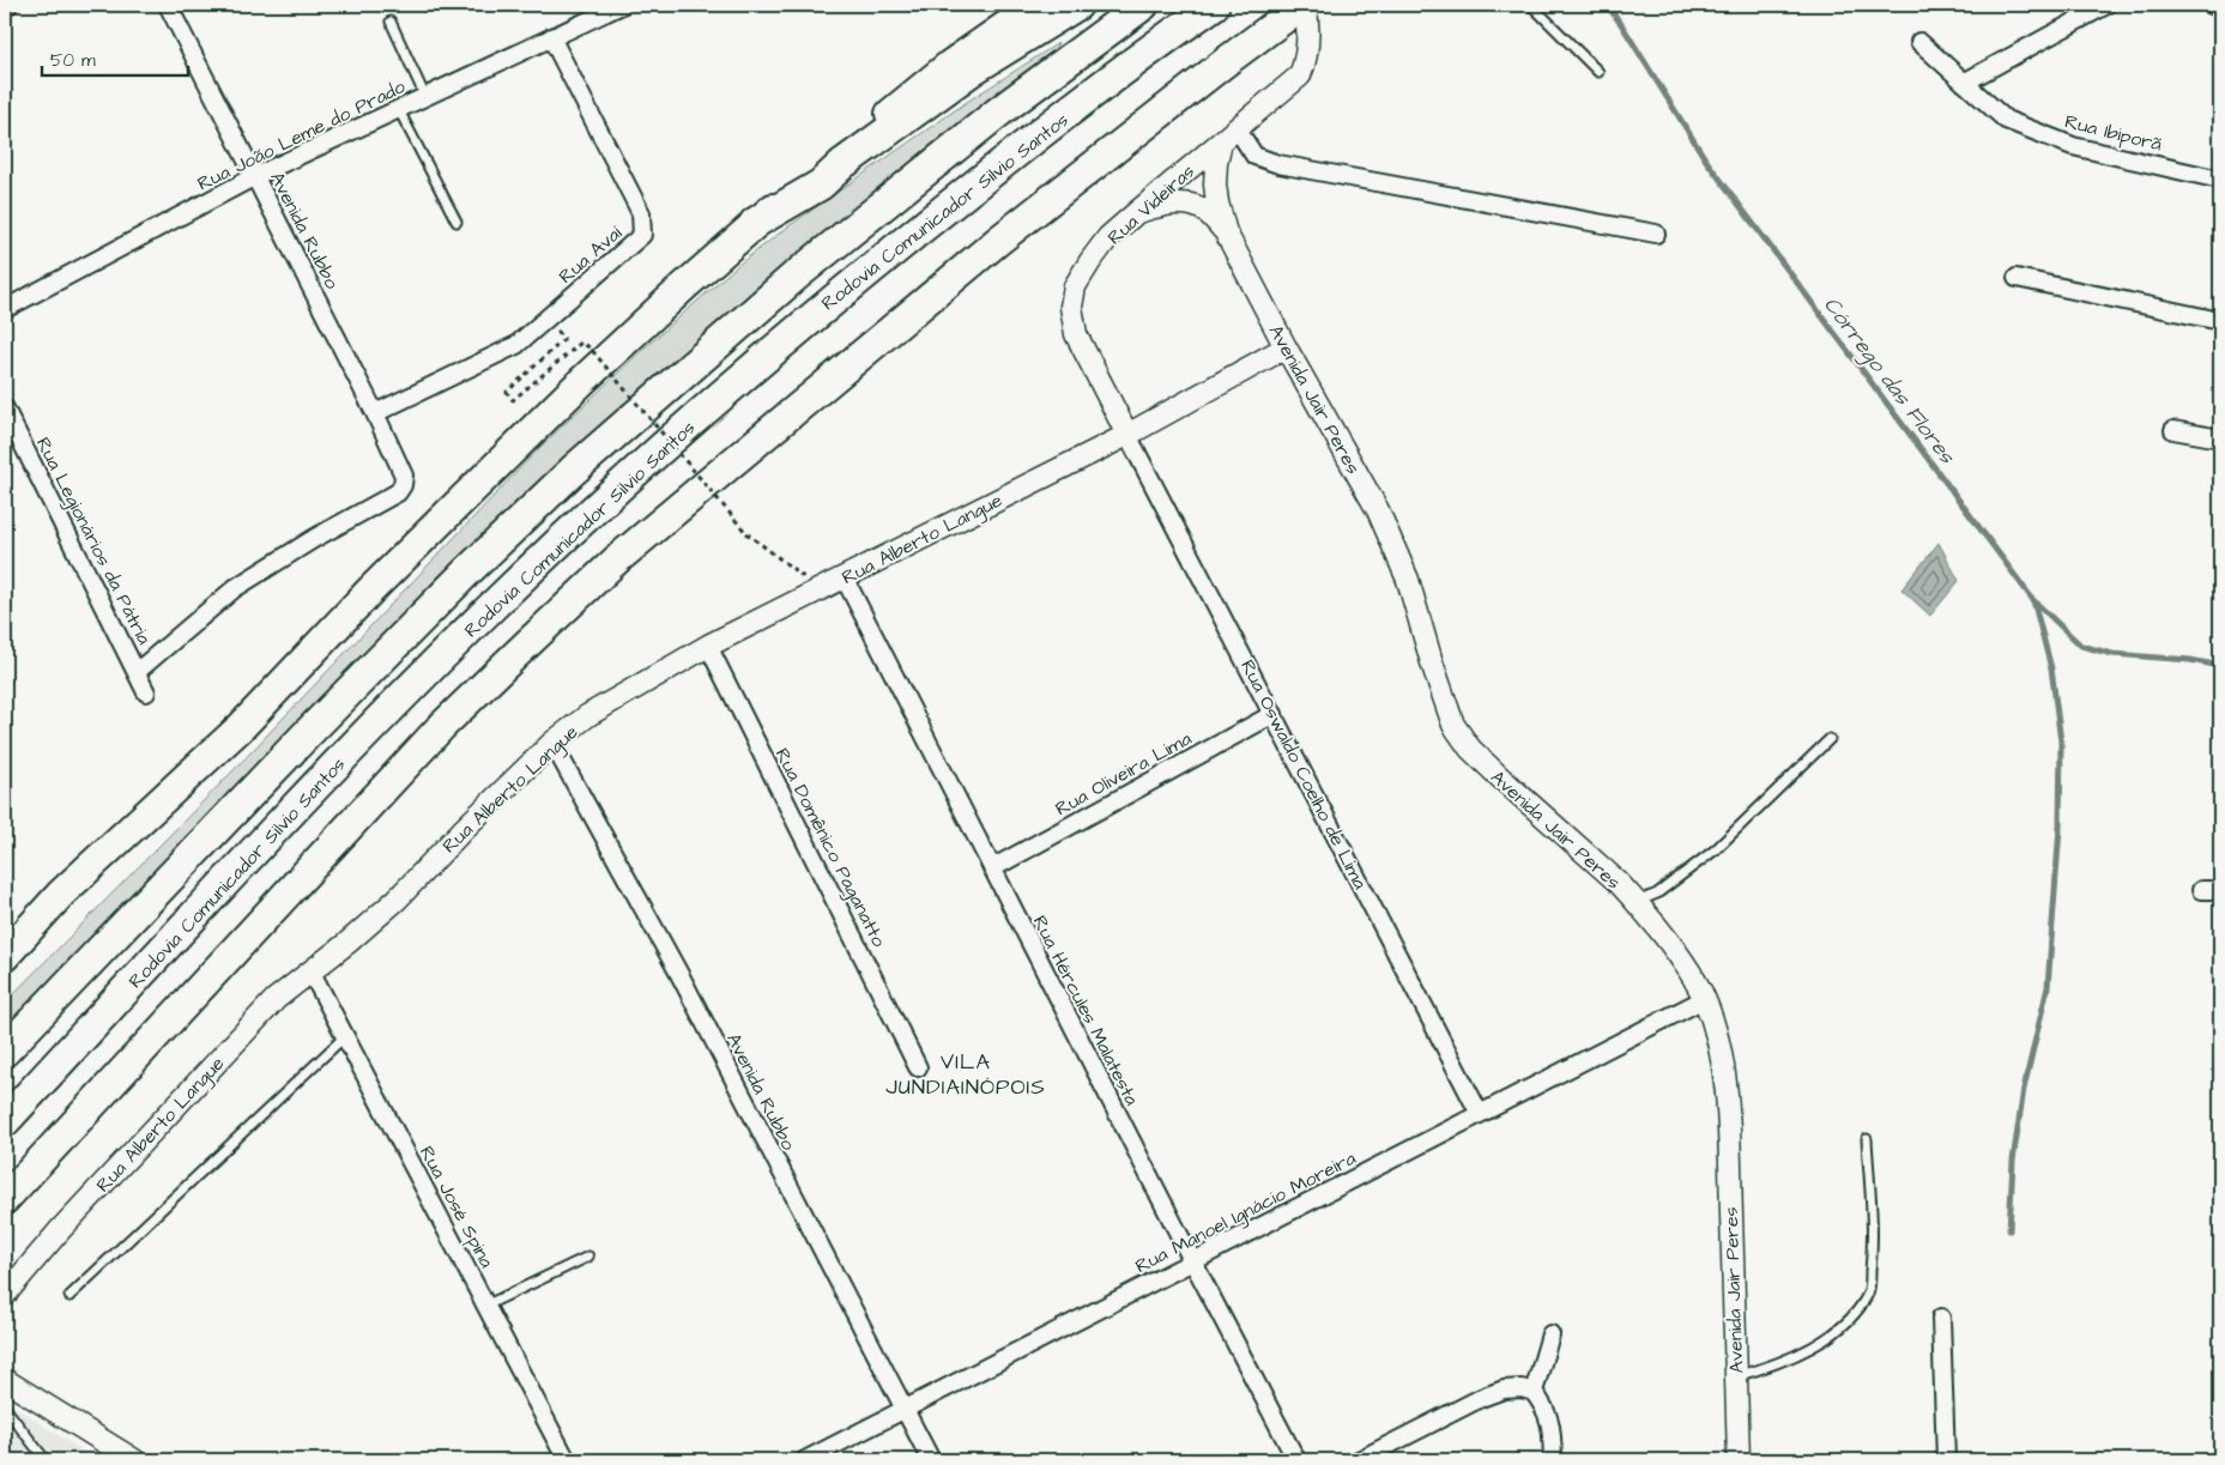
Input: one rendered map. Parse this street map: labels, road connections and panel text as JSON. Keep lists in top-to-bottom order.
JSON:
{
  "streets": {
    "highway": ["Rodovia Comunicador Silvio Santos"],
    "street": [
      "Rua Ibiporã",
      "Rua João Leme do Prado",
      "Rua Videiras",
      "Avenida Rubbo",
      "Rua Avaí",
      "Avenida Jair Peres",
      "Rua Alberto Langue",
      "Rua Legionários da Pátria",
      "Rua Oliveira Lima",
      "Rua Oswaldo Coelho de Lima",
      "Rua Domênico Paganatto",
      "Rua Hércules Malatesta",
      "Rua José Spina",
      "Rua Manoel Ignácio Moreira"
    ]
  },
  "crossings": [
    ["Rua João Leme do Prado", "Avenida Rubbo"],
    ["Rua João Leme do Prado", "Rua Avaí"],
    ["Rua Videiras", "Avenida Jair Peres"],
    ["Rua Videiras", "Rua Alberto Langue"],
    ["Rua Videiras", "Rua Oswaldo Coelho de Lima"],
    ["Avenida Rubbo", "Rua Avaí"],
    ["Avenida Rubbo", "Rua Alberto Langue"],
    ["Avenida Rubbo", "Rua Legionários da Pátria"],
    ["Avenida Rubbo", "Rua Manoel Ignácio Moreira"],
    ["Avenida Jair Peres", "Rua Alberto Langue"],
    ["Avenida Jair Peres", "Rua Oswaldo Coelho de Lima"],
    ["Avenida Jair Peres", "Rua Manoel Ignácio Moreira"],
    ["Rua Alberto Langue", "Rua Oswaldo Coelho de Lima"],
    ["Rua Alberto Langue", "Rua Domênico Paganatto"],
    ["Rua Alberto Langue", "Rua Hércules Malatesta"],
    ["Rua Alberto Langue", "Rua José Spina"],
    ["Rua Oliveira Lima", "Rua Oswaldo Coelho de Lima"],
    ["Rua Oliveira Lima", "Rua Hércules Malatesta"],
    ["Rua Oswaldo Coelho de Lima", "Rua Manoel Ignácio Moreira"],
    ["Rua Hércules Malatesta", "Rua Manoel Ignácio Moreira"]
  ],
  "districts": ["VILA JUNDIAINÓPOIS"],
  "water": ["Córrego das Flores"],
  "scale_bar": "50 m"
}
